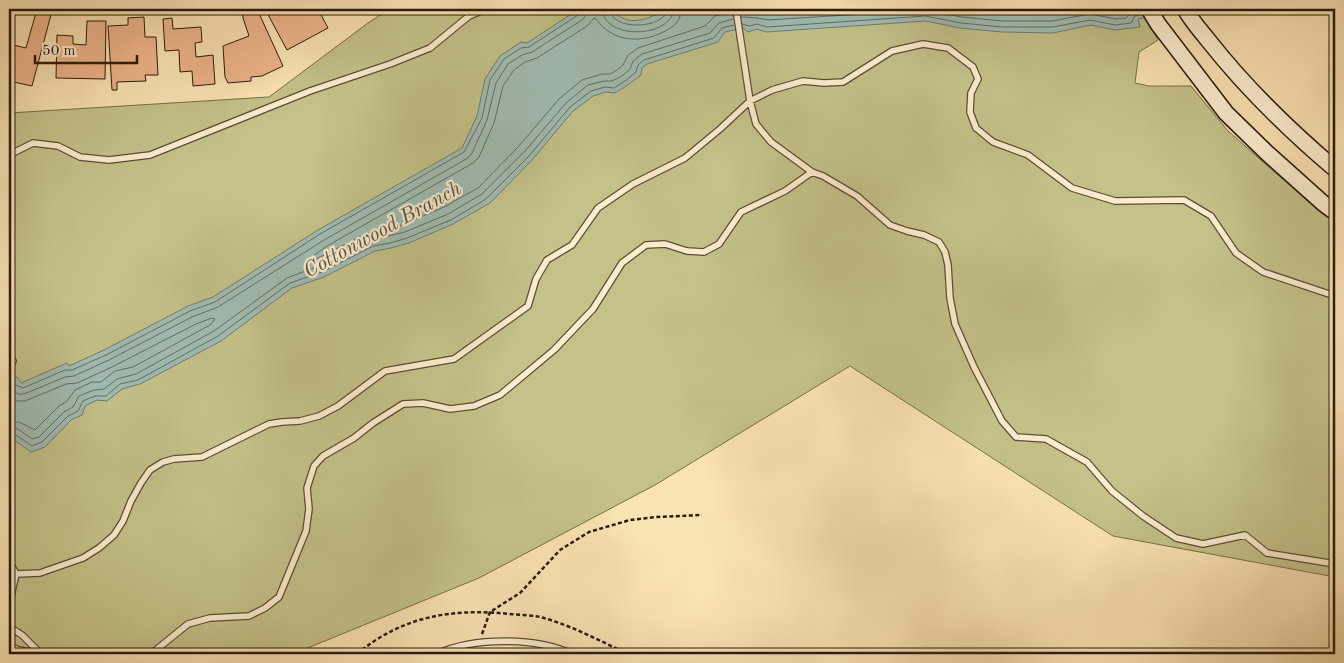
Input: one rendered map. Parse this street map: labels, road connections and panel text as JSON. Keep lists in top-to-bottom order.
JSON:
{
  "water": ["Cottonwood Branch"],
  "scale_bar": "50 m"
}
